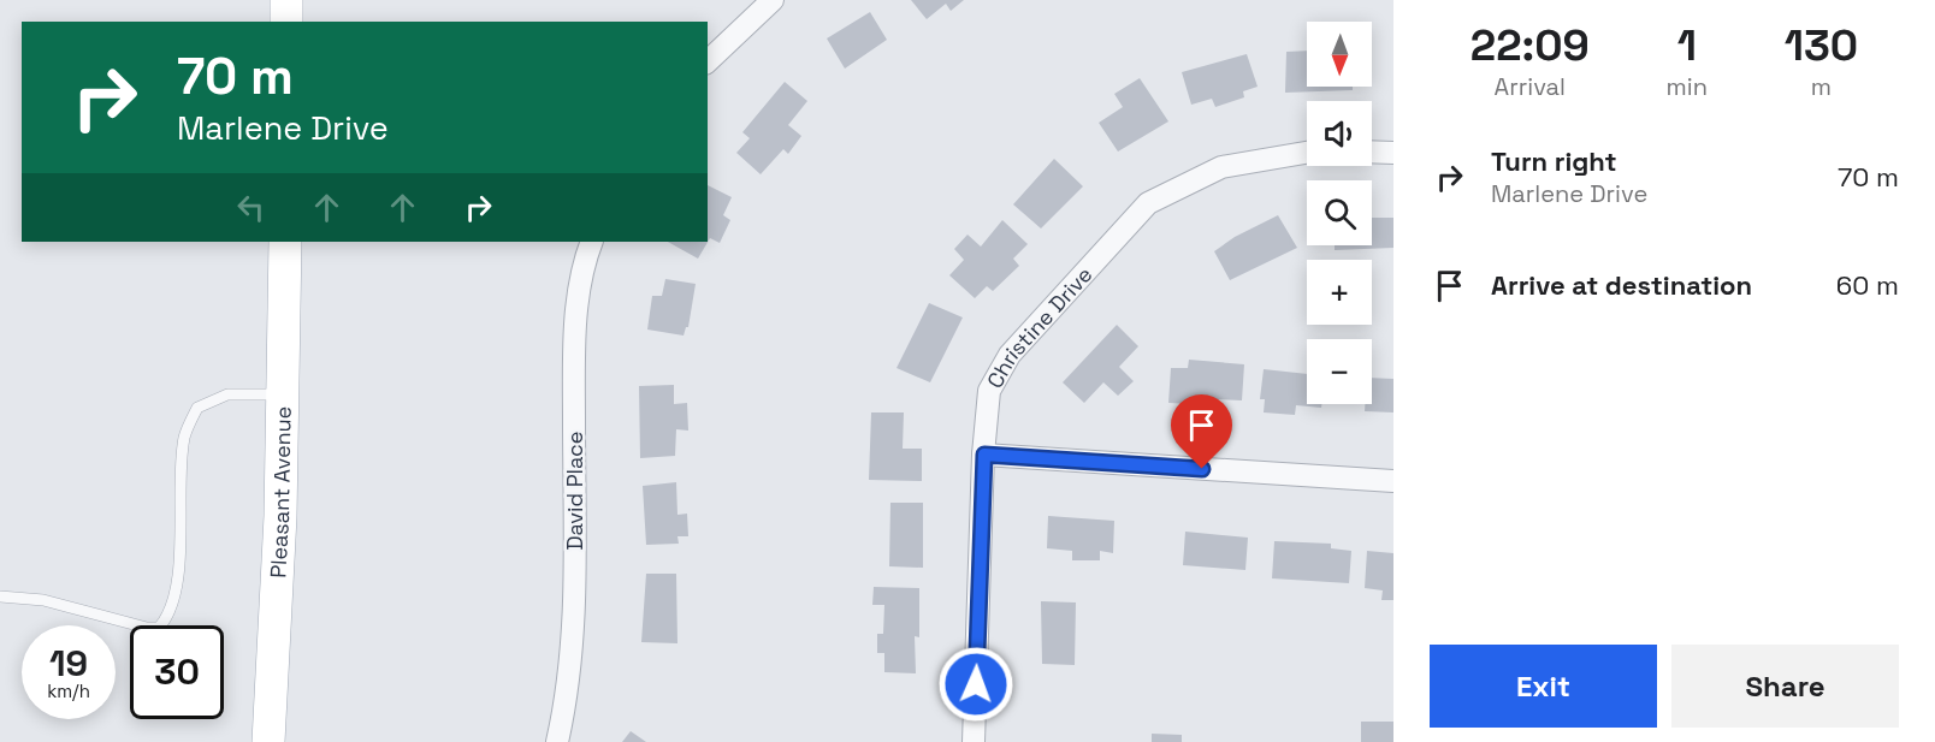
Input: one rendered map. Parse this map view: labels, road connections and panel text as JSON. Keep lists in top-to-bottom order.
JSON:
{
  "streets": {
    "main road": ["Pleasant Avenue"],
    "street": ["Christine Drive", "David Place"]
  },
  "north": "bottom",
  "page": {
    "eta": [
      "22:09",
      "Arrival",
      "1",
      "min",
      "130",
      "m"
    ],
    "map_buttons": ["+", "−"],
    "turn": ["70 m", "Marlene Drive"],
    "list": [
      {
        "name": "Turn right",
        "note": "Marlene Drive",
        "value": "70 m"
      },
      {
        "name": "Arrive at destination",
        "value": "60 m"
      }
    ],
    "speed": "19 km/h",
    "limit": "30",
    "buttons": ["Exit", "Share"]
  }
}
